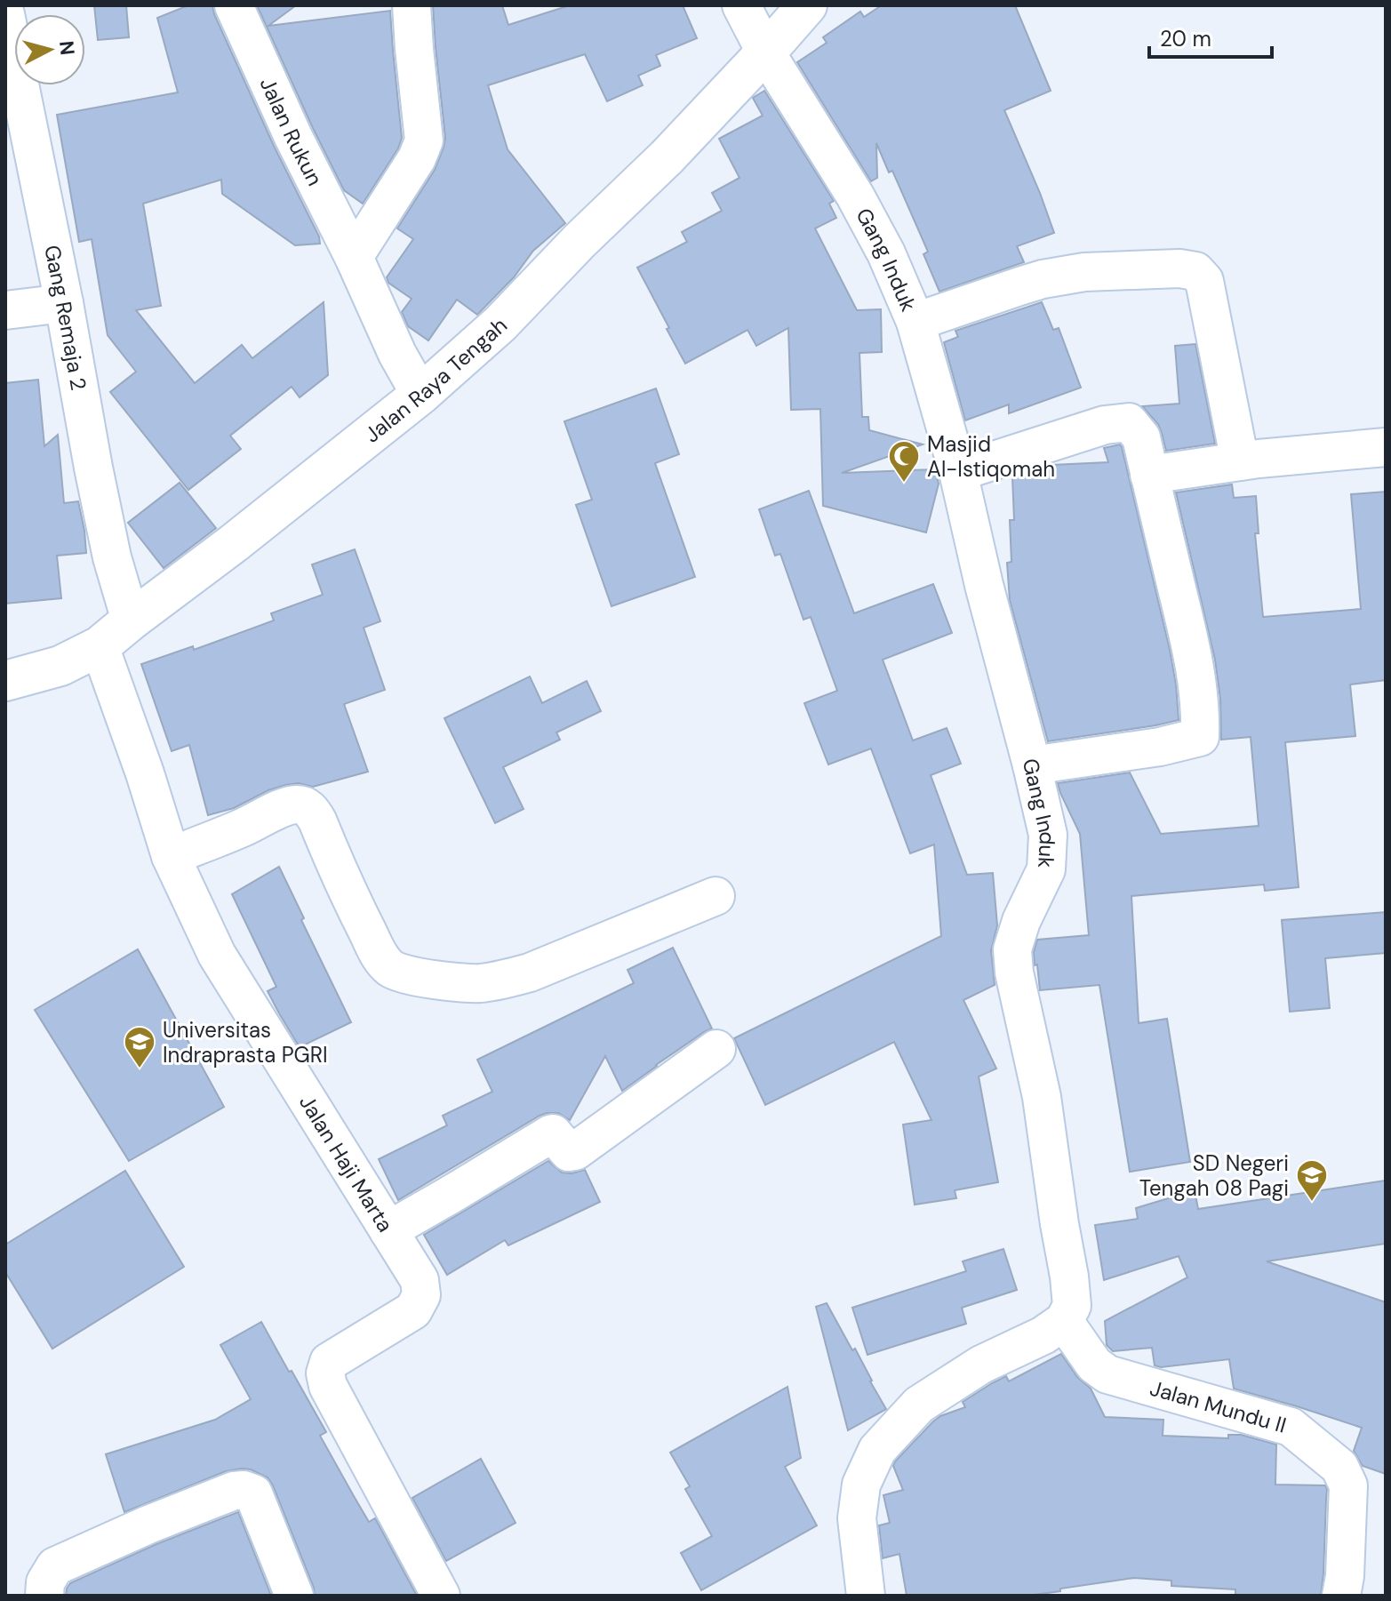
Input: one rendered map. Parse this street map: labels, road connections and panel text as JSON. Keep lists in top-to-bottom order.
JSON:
{
  "streets": {
    "street": [
      "Jalan Rukun",
      "Gang Induk",
      "Gang Remaja 2",
      "Jalan Raya Tengah",
      "Jalan Haji Marta",
      "Jalan Mundu II"
    ]
  },
  "crossings": [
    ["Jalan Rukun", "Jalan Raya Tengah"],
    ["Gang Induk", "Jalan Raya Tengah"],
    ["Gang Induk", "Jalan Mundu II"],
    ["Gang Remaja 2", "Jalan Raya Tengah"],
    ["Jalan Raya Tengah", "Jalan Haji Marta"]
  ],
  "places": {
    "mosque": ["Masjid Al-Istiqomah"],
    "school or university": ["Universitas Indraprasta PGRI", "SD Negeri Tengah 08 Pagi"]
  },
  "scale_bar": "20 m",
  "north": "right"
}
